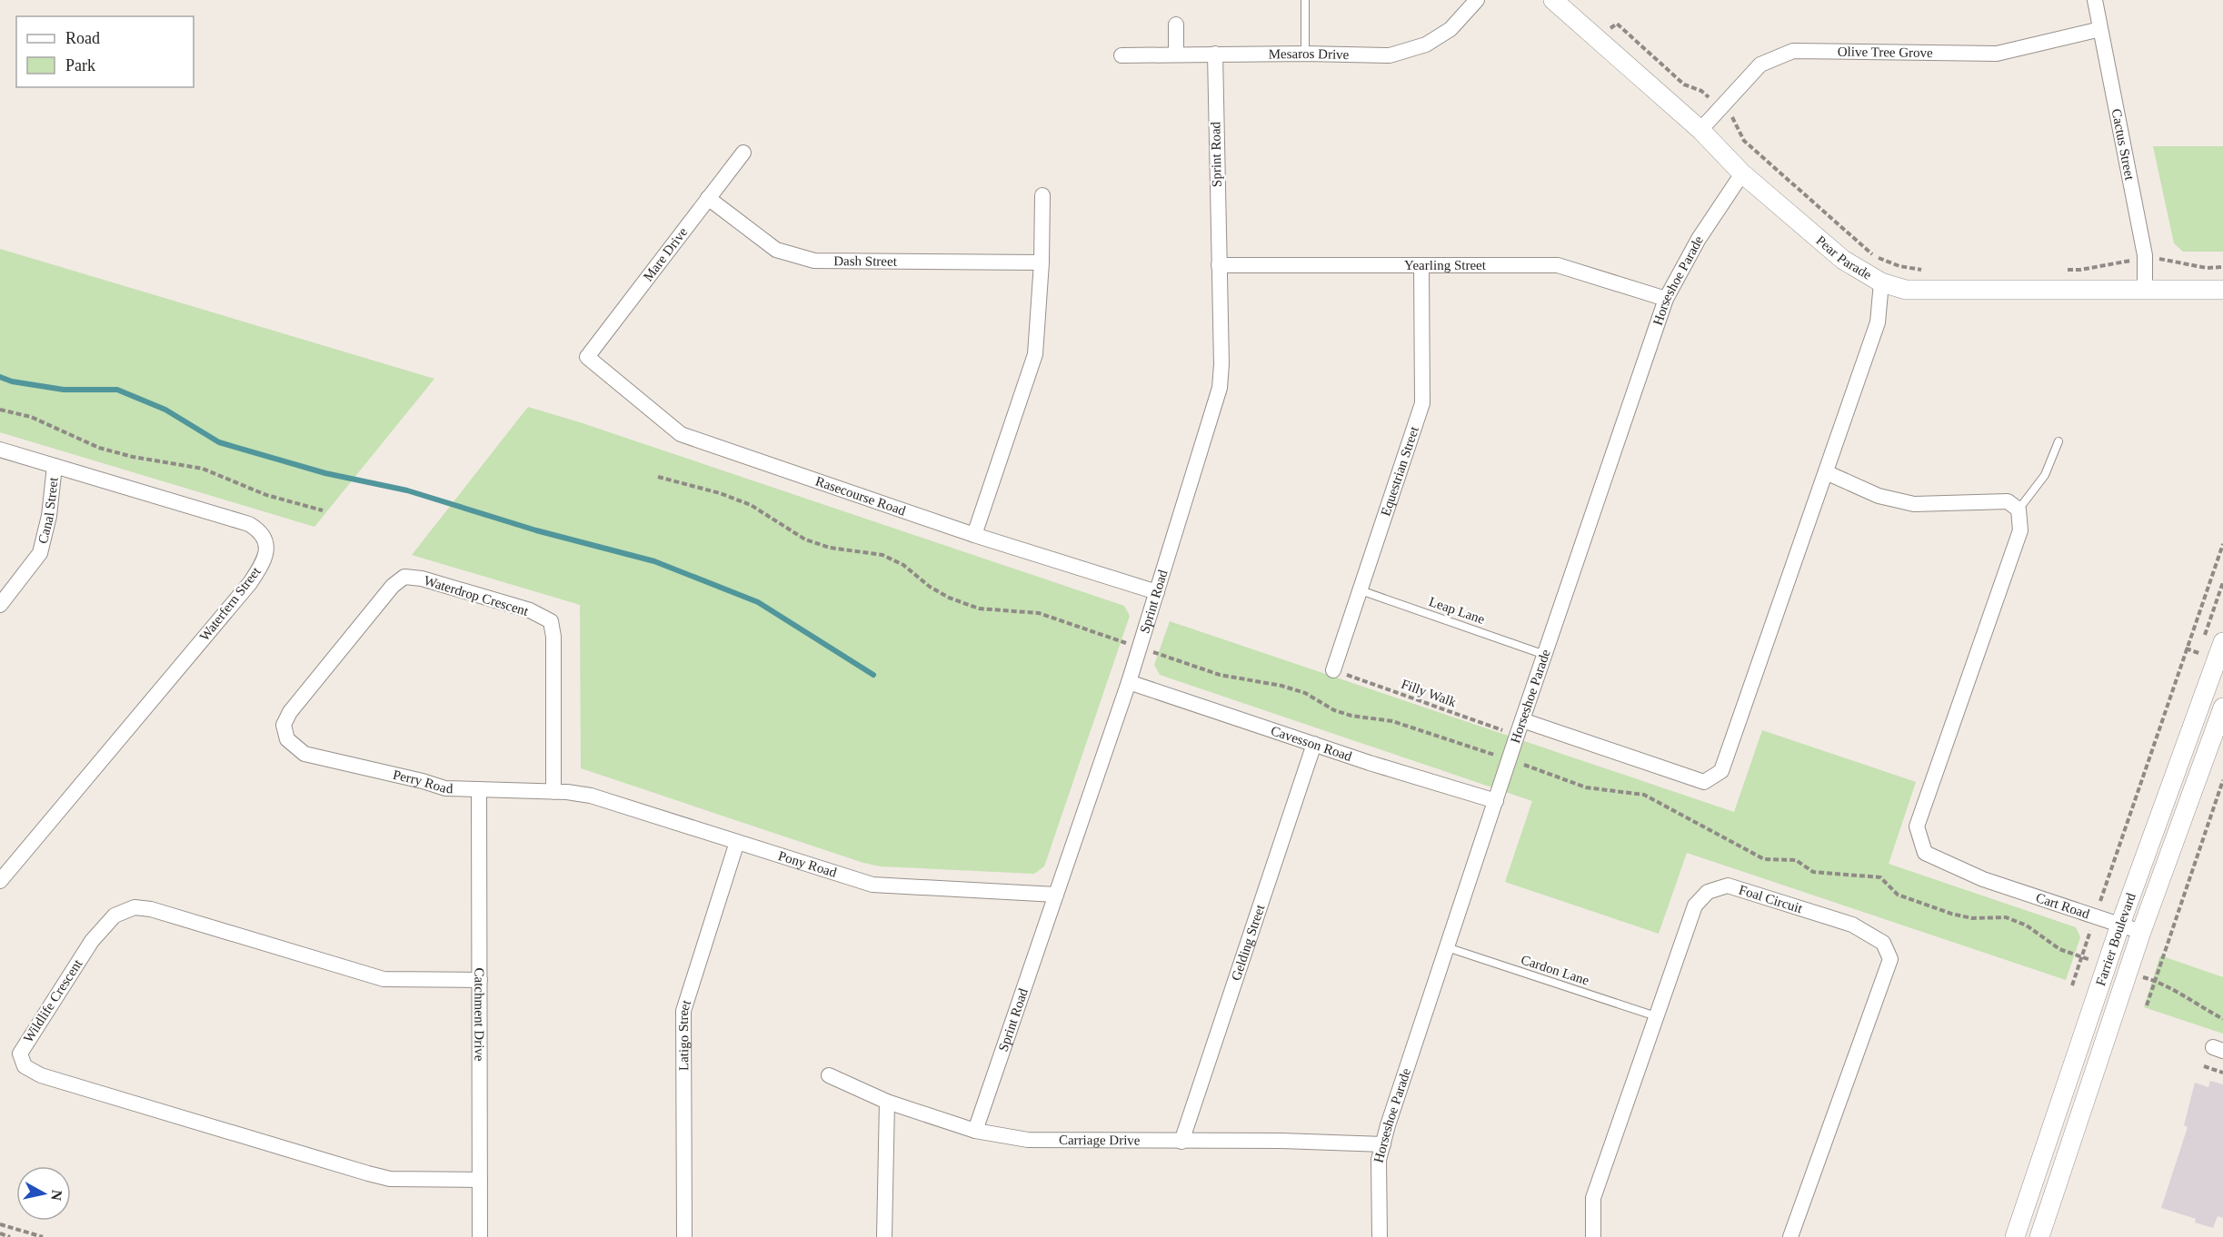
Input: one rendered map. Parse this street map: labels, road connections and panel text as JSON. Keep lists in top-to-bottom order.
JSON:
{
  "streets": {
    "street": [
      "Olive Tree Grove",
      "Mesaros Drive",
      "Cactus Street",
      "Sprint Road",
      "Mare Drive",
      "Pear Parade",
      "Dash Street",
      "Yearling Street",
      "Horseshoe Parade",
      "Equestrian Street",
      "Rasecourse Road",
      "Canal Street",
      "Waterdrop Crescent",
      "Waterfern Street",
      "Cavesson Road",
      "Perry Road",
      "Pony Road",
      "Foal Circuit",
      "Cart Road",
      "Farrier Boulevard",
      "Gelding Street",
      "Wildlife Crescent",
      "Catchment Drive",
      "Latigo Street",
      "Carriage Drive"
    ],
    "lane": ["Leap Lane", "Cardon Lane"],
    "path": ["Filly Walk"]
  },
  "crossings": [
    ["Olive Tree Grove", "Cactus Street"],
    ["Olive Tree Grove", "Pear Parade"],
    ["Mesaros Drive", "Sprint Road"],
    ["Cactus Street", "Pear Parade"],
    ["Sprint Road", "Yearling Street"],
    ["Sprint Road", "Rasecourse Road"],
    ["Sprint Road", "Cavesson Road"],
    ["Sprint Road", "Pony Road"],
    ["Sprint Road", "Carriage Drive"],
    ["Mare Drive", "Dash Street"],
    ["Mare Drive", "Rasecourse Road"],
    ["Pear Parade", "Horseshoe Parade"],
    ["Yearling Street", "Horseshoe Parade"],
    ["Yearling Street", "Equestrian Street"],
    ["Horseshoe Parade", "Leap Lane"],
    ["Horseshoe Parade", "Filly Walk"],
    ["Horseshoe Parade", "Cavesson Road"],
    ["Horseshoe Parade", "Cardon Lane"],
    ["Horseshoe Parade", "Carriage Drive"],
    ["Equestrian Street", "Leap Lane"],
    ["Equestrian Street", "Filly Walk"],
    ["Canal Street", "Waterfern Street"],
    ["Waterdrop Crescent", "Perry Road"],
    ["Waterdrop Crescent", "Pony Road"],
    ["Cavesson Road", "Gelding Street"],
    ["Perry Road", "Pony Road"],
    ["Perry Road", "Catchment Drive"],
    ["Pony Road", "Latigo Street"],
    ["Foal Circuit", "Cardon Lane"],
    ["Cart Road", "Farrier Boulevard"],
    ["Gelding Street", "Carriage Drive"],
    ["Wildlife Crescent", "Catchment Drive"]
  ],
  "legend": ["Road", "Park"],
  "north": "right"
}
